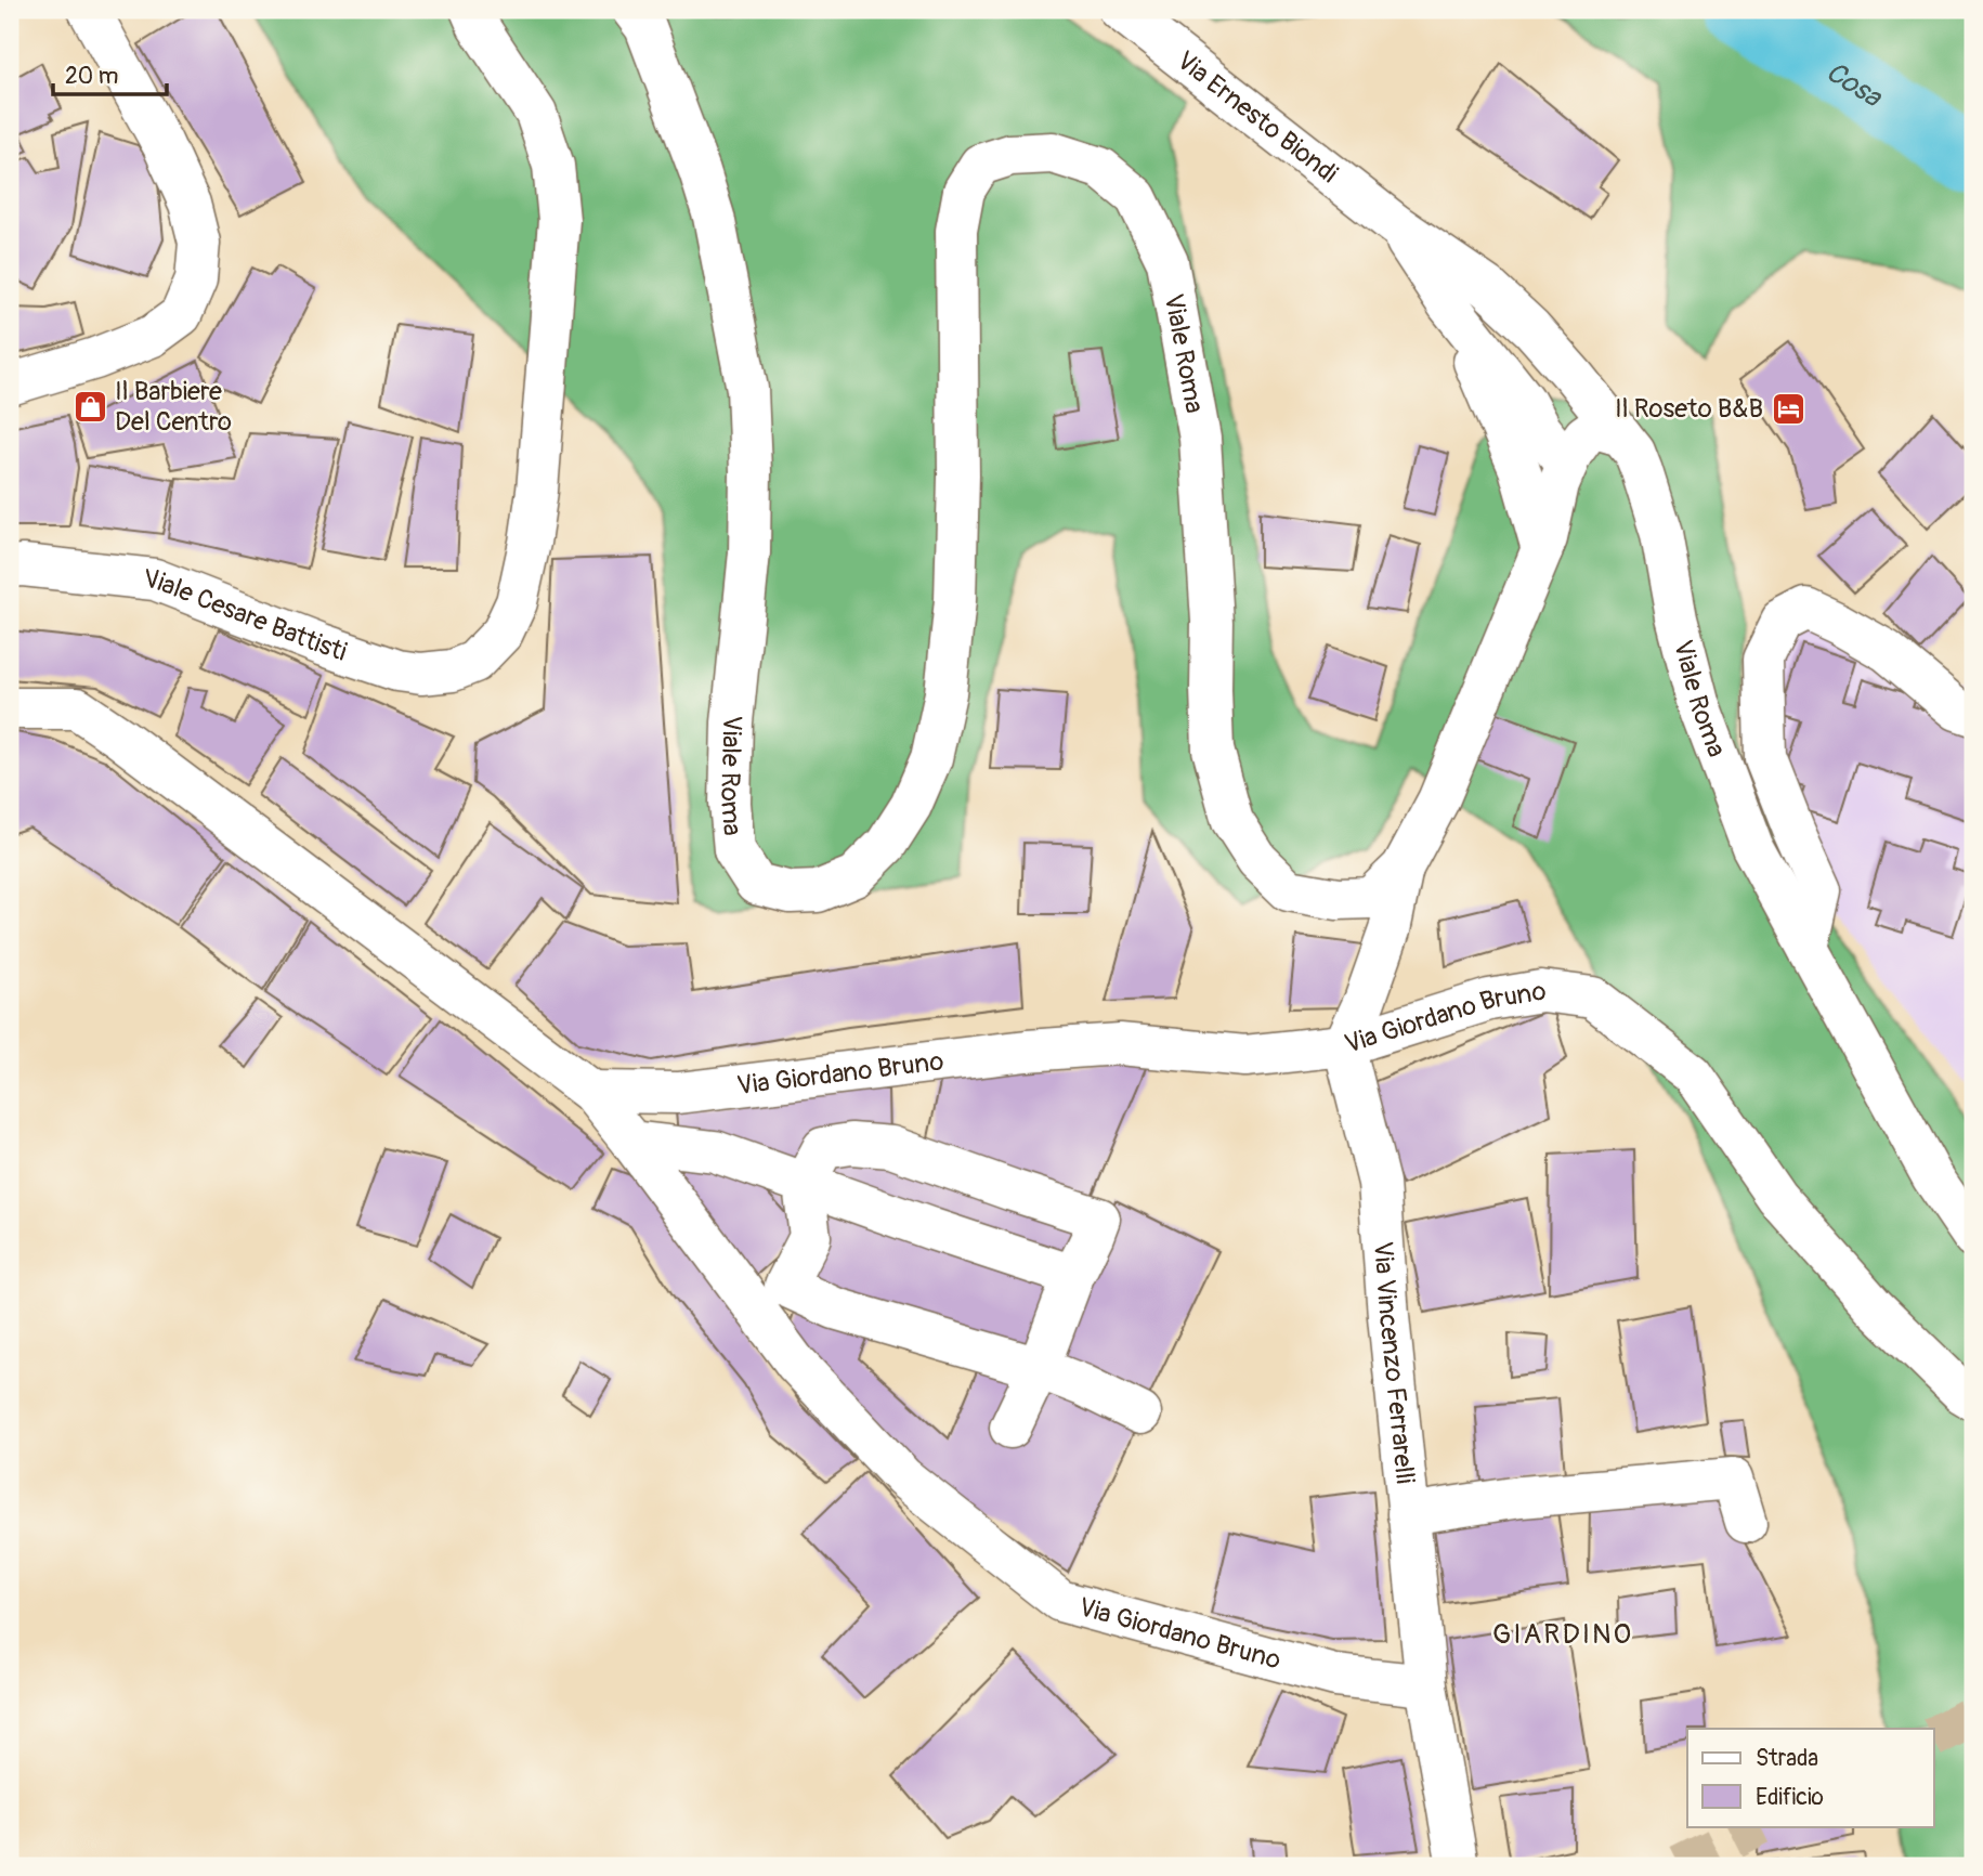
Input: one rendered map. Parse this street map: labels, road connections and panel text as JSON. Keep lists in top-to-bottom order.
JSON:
{
  "streets": {
    "street": [
      "Via Ernesto Biondi",
      "Viale Roma",
      "Viale Cesare Battisti",
      "Via Giordano Bruno",
      "Via Vincenzo Ferrarelli"
    ]
  },
  "crossings": [
    ["Via Ernesto Biondi", "Viale Roma"],
    ["Via Giordano Bruno", "Via Vincenzo Ferrarelli"]
  ],
  "districts": ["GIARDINO"],
  "water": ["Cosa"],
  "places": {
    "shop": ["Il Barbiere Del Centro"],
    "hotel": ["Il Roseto B&B"]
  },
  "legend": ["Strada", "Edificio"],
  "scale_bar": "20 m"
}
